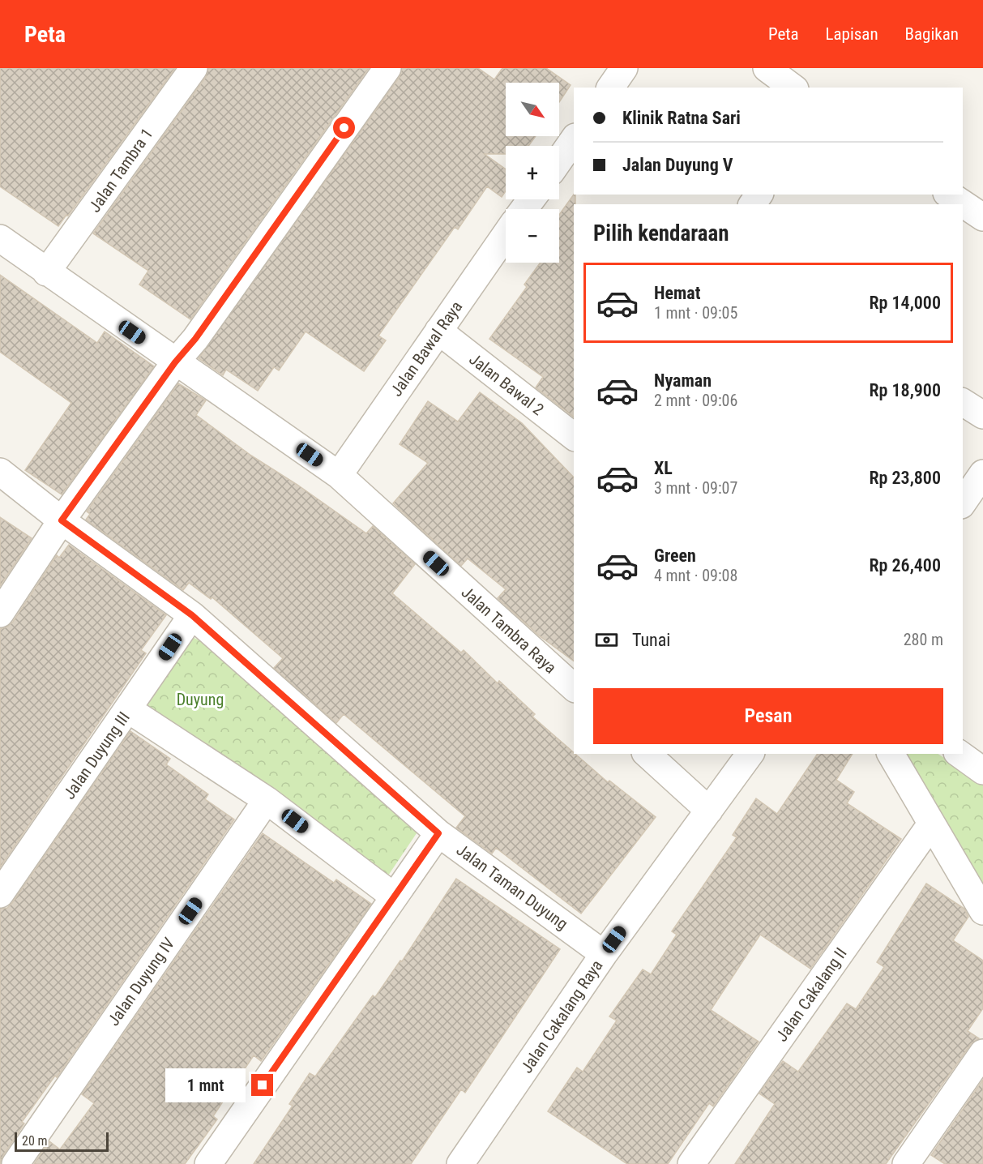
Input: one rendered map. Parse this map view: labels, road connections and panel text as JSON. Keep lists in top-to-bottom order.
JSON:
{
  "streets": {
    "street": [
      "Jalan Tambra 1",
      "Jalan Bawal Raya",
      "Jalan Bawal 2",
      "Jalan Tambra Raya",
      "Jalan Duyung III",
      "Jalan Taman Duyung",
      "Jalan Duyung IV",
      "Jalan Cakalang II",
      "Jalan Cakalang Raya"
    ]
  },
  "crossings": [
    ["Jalan Tambra 1", "Jalan Tambra Raya"],
    ["Jalan Bawal Raya", "Jalan Bawal 2"],
    ["Jalan Bawal Raya", "Jalan Tambra Raya"],
    ["Jalan Duyung III", "Jalan Taman Duyung"],
    ["Jalan Taman Duyung", "Jalan Cakalang Raya"]
  ],
  "parks": ["Duyung"],
  "scale_bar": "20 m",
  "north": "bottom right",
  "page": {
    "header": "Peta",
    "nav": ["Peta", "Lapisan", "Bagikan"],
    "map_buttons": ["+", "−"],
    "banner": ["Klinik Ratna Sari", "Jalan Duyung V"],
    "heading": "Pilih kendaraan",
    "list": [
      {
        "name": "Hemat",
        "note": "1 mnt · 09:05",
        "value": "Rp 14,000"
      },
      {
        "name": "Nyaman",
        "note": "2 mnt · 09:06",
        "value": "Rp 18,900"
      },
      {
        "name": "XL",
        "note": "3 mnt · 09:07",
        "value": "Rp 23,800"
      },
      {
        "name": "Green",
        "note": "4 mnt · 09:08",
        "value": "Rp 26,400"
      }
    ],
    "pay": ["Tunai", "280 m"],
    "buttons": "Pesan",
    "bubble": "1 mnt",
    "scale": "20 m"
  }
}
